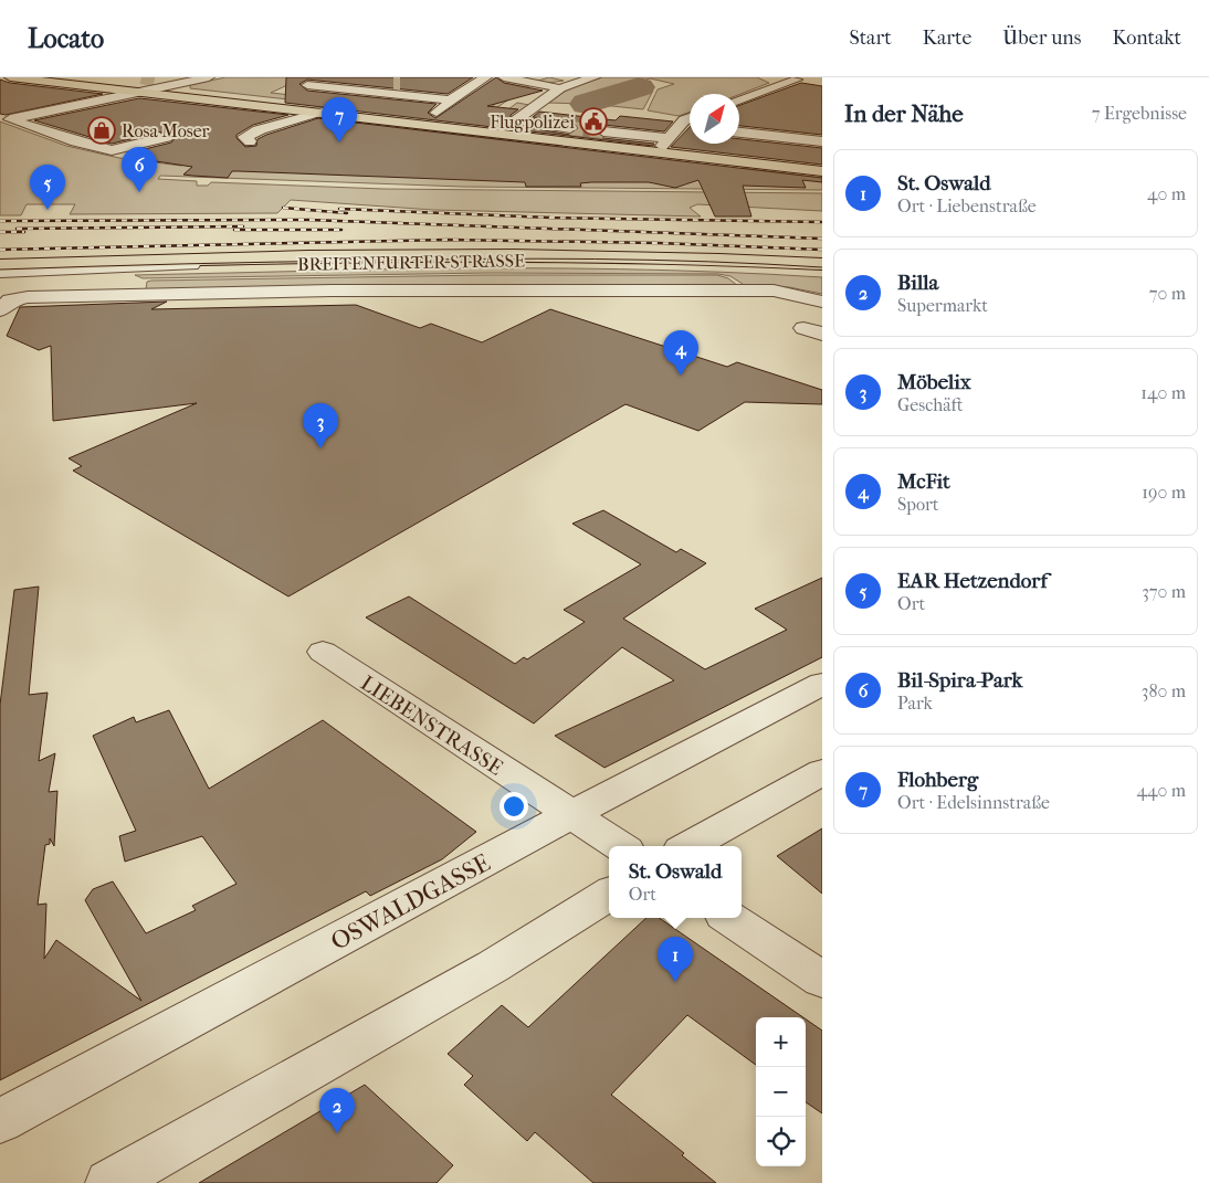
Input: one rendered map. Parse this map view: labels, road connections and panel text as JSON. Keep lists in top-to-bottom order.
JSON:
{
  "streets": {
    "main road": ["BREITENFURTER STRASSE"],
    "street": ["LIEBENSTRASSE", "OSWALDGASSE"]
  },
  "crossings": [
    ["LIEBENSTRASSE", "OSWALDGASSE"]
  ],
  "places": {
    "public building": ["Flugpolizei"],
    "shop": ["Rosa Moser"]
  },
  "north": "top right",
  "page": {
    "header": "Locato",
    "nav": [
      "Start",
      "Karte",
      "Über uns",
      "Kontakt"
    ],
    "heading": ["In der Nähe", "7 Ergebnisse"],
    "pins": [
      "7",
      "6",
      "5",
      "4",
      "3",
      "1",
      "2"
    ],
    "list": [
      {
        "mark": "1",
        "name": "St. Oswald",
        "note": "Ort · Liebenstraße",
        "value": "40 m"
      },
      {
        "mark": "2",
        "name": "Billa",
        "note": "Supermarkt",
        "value": "70 m"
      },
      {
        "mark": "3",
        "name": "Möbelix",
        "note": "Geschäft",
        "value": "140 m"
      },
      {
        "mark": "4",
        "name": "McFit",
        "note": "Sport",
        "value": "190 m"
      },
      {
        "mark": "5",
        "name": "EAR Hetzendorf",
        "note": "Ort",
        "value": "370 m"
      },
      {
        "mark": "6",
        "name": "Bil-Spira-Park",
        "note": "Park",
        "value": "380 m"
      },
      {
        "mark": "7",
        "name": "Flohberg",
        "note": "Ort · Edelsinnstraße",
        "value": "440 m"
      }
    ],
    "popup": ["St. Oswald", "Ort"],
    "map_buttons": ["+", "−"]
  }
}
